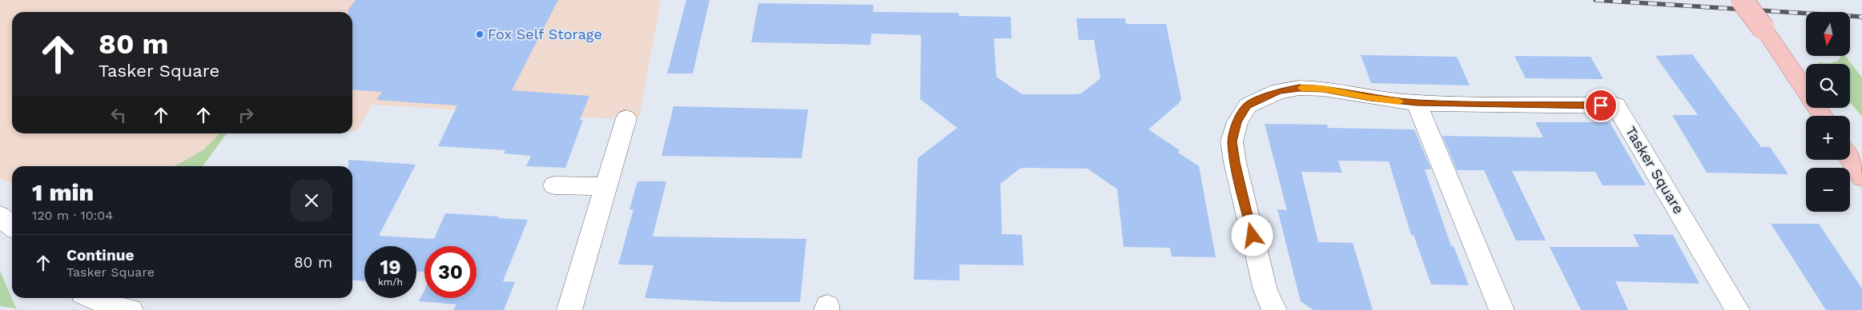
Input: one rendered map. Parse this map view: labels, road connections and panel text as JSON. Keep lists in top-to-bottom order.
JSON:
{
  "streets": {
    "street": ["Tasker Square"]
  },
  "places": ["Fox Self Storage"],
  "north": "bottom",
  "page": {
    "map_buttons": ["+", "−"],
    "turn": ["80 m", "Tasker Square"],
    "heading": ["1 min", "120 m · 10:04"],
    "list": [
      {
        "name": "Continue",
        "note": "Tasker Square",
        "value": "80 m"
      }
    ],
    "speed": "19 km/h",
    "limit": "30"
  }
}
